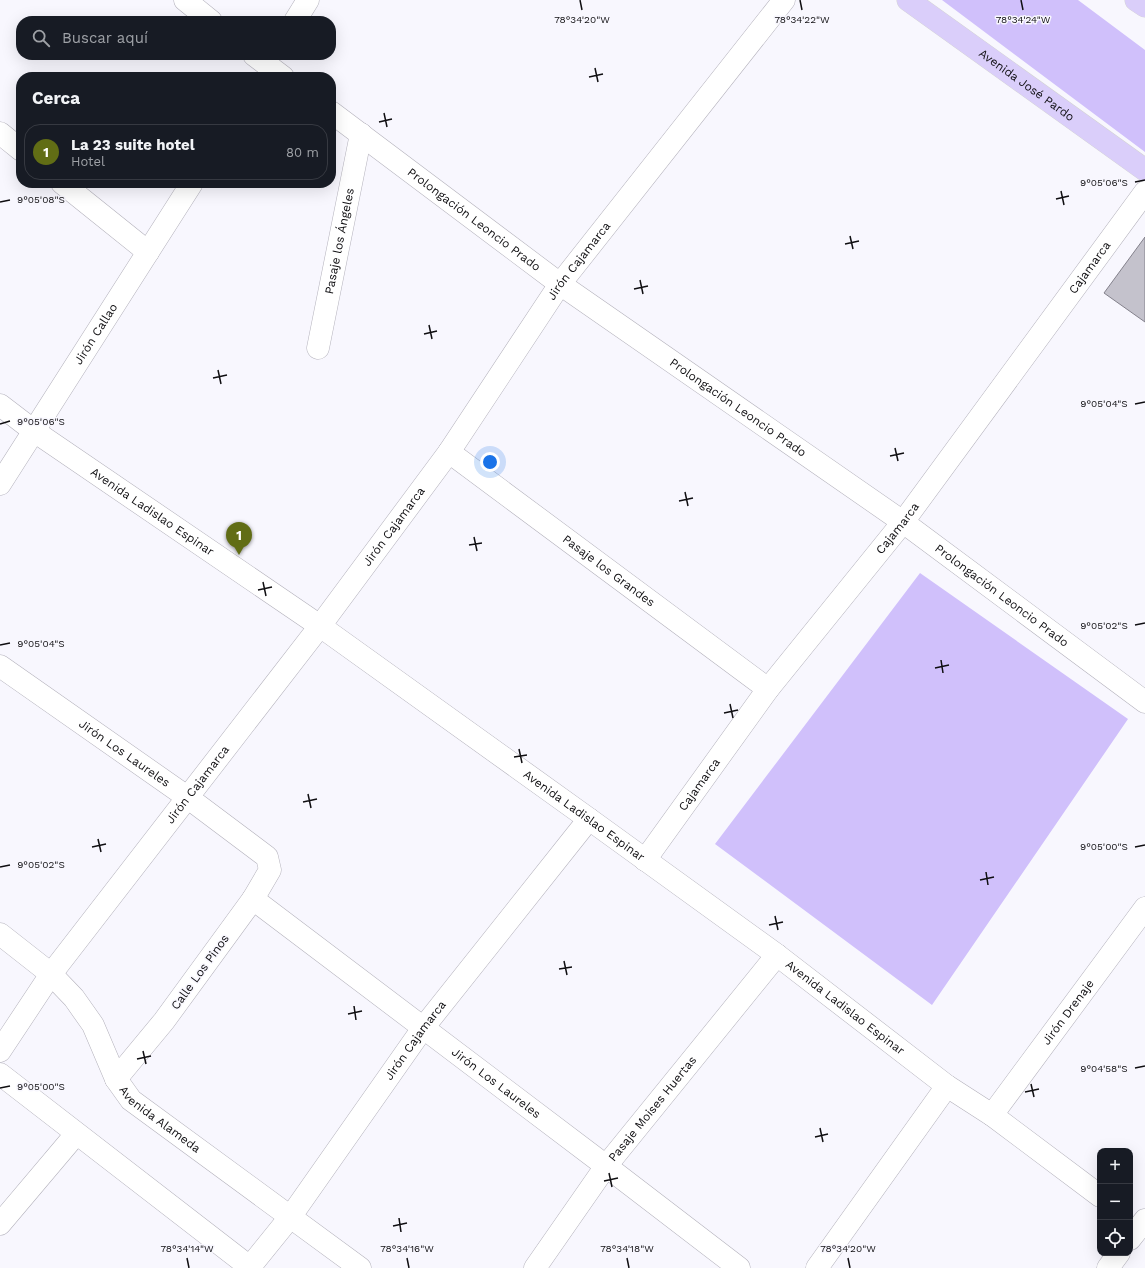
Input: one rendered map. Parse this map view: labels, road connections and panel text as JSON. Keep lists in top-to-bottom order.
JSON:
{
  "streets": {
    "main road": ["Avenida José Pardo"],
    "street": [
      "Prolongación Leoncio Prado",
      "Pasaje los Ángeles",
      "Jirón Cajamarca",
      "Cajamarca",
      "Jirón Callao",
      "Avenida Ladislao Espinar",
      "Pasaje los Grandes",
      "Jirón Los Laureles",
      "Calle Los Pinos",
      "Jirón Drenaje",
      "Pasaje Moises Huertas",
      "Avenida Alameda"
    ]
  },
  "crossings": [
    ["Prolongación Leoncio Prado", "Pasaje los Ángeles"],
    ["Prolongación Leoncio Prado", "Jirón Cajamarca"],
    ["Prolongación Leoncio Prado", "Cajamarca"],
    ["Jirón Cajamarca", "Avenida Ladislao Espinar"],
    ["Jirón Cajamarca", "Pasaje los Grandes"],
    ["Jirón Cajamarca", "Jirón Los Laureles"],
    ["Jirón Cajamarca", "Avenida Alameda"],
    ["Cajamarca", "Avenida Ladislao Espinar"],
    ["Cajamarca", "Pasaje los Grandes"],
    ["Jirón Callao", "Avenida Ladislao Espinar"],
    ["Avenida Ladislao Espinar", "Jirón Drenaje"],
    ["Avenida Ladislao Espinar", "Pasaje Moises Huertas"],
    ["Jirón Los Laureles", "Calle Los Pinos"],
    ["Jirón Los Laureles", "Pasaje Moises Huertas"],
    ["Calle Los Pinos", "Avenida Alameda"]
  ],
  "page": {
    "search": "Buscar aquí",
    "heading": "Cerca",
    "list": [
      {
        "mark": "1",
        "name": "La 23 suite hotel",
        "note": "Hotel",
        "value": "80 m"
      }
    ],
    "pins": "1",
    "map_buttons": ["+", "−"]
  },
  "coordinates": [
    "78°34'20\"W",
    "78°34'22\"W",
    "78°34'24\"W",
    "9°05'06\"S",
    "9°05'08\"S",
    "9°05'04\"S",
    "9°05'02\"S",
    "9°05'00\"S",
    "9°04'58\"S",
    "78°34'14\"W",
    "78°34'16\"W",
    "78°34'18\"W"
  ]
}
